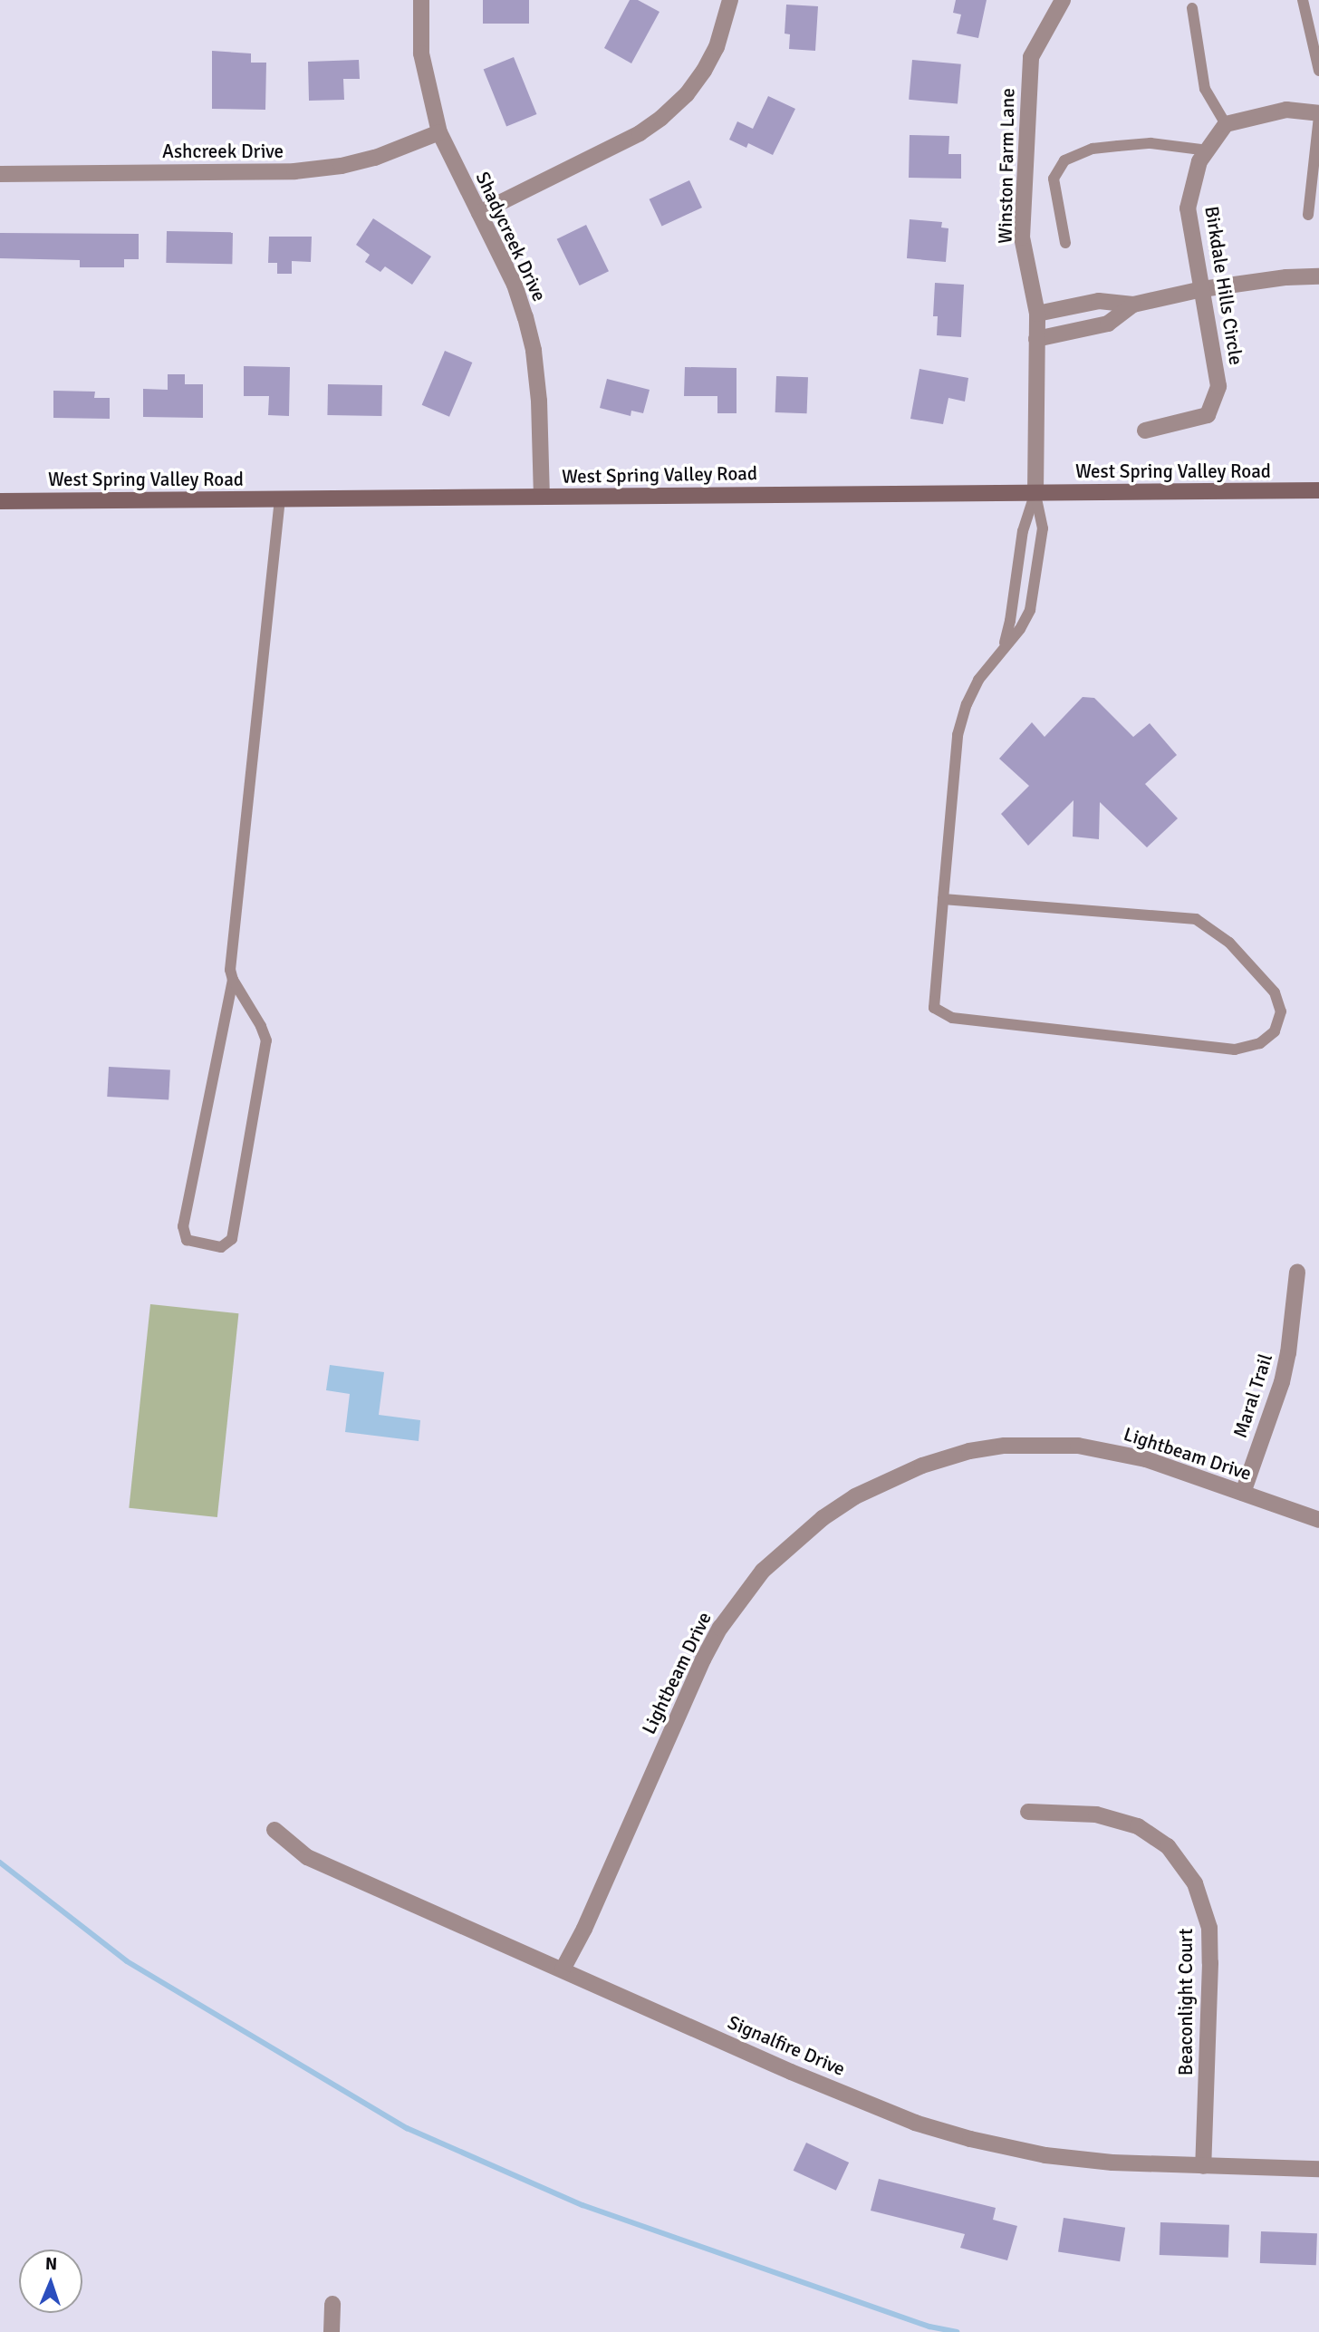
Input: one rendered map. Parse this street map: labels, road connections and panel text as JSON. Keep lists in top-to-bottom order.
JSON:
{
  "streets": {
    "street": [
      "Ashcreek Drive",
      "Winston Farm Lane",
      "Shadycreek Drive",
      "Birkdale Hills Circle",
      "West Spring Valley Road",
      "Maral Trail",
      "Lightbeam Drive",
      "Beaconlight Court",
      "Signalfire Drive"
    ]
  },
  "crossings": [
    ["Ashcreek Drive", "Shadycreek Drive"],
    ["Winston Farm Lane", "West Spring Valley Road"],
    ["Shadycreek Drive", "West Spring Valley Road"],
    ["Maral Trail", "Lightbeam Drive"],
    ["Lightbeam Drive", "Signalfire Drive"],
    ["Beaconlight Court", "Signalfire Drive"]
  ],
  "north": "top"
}
